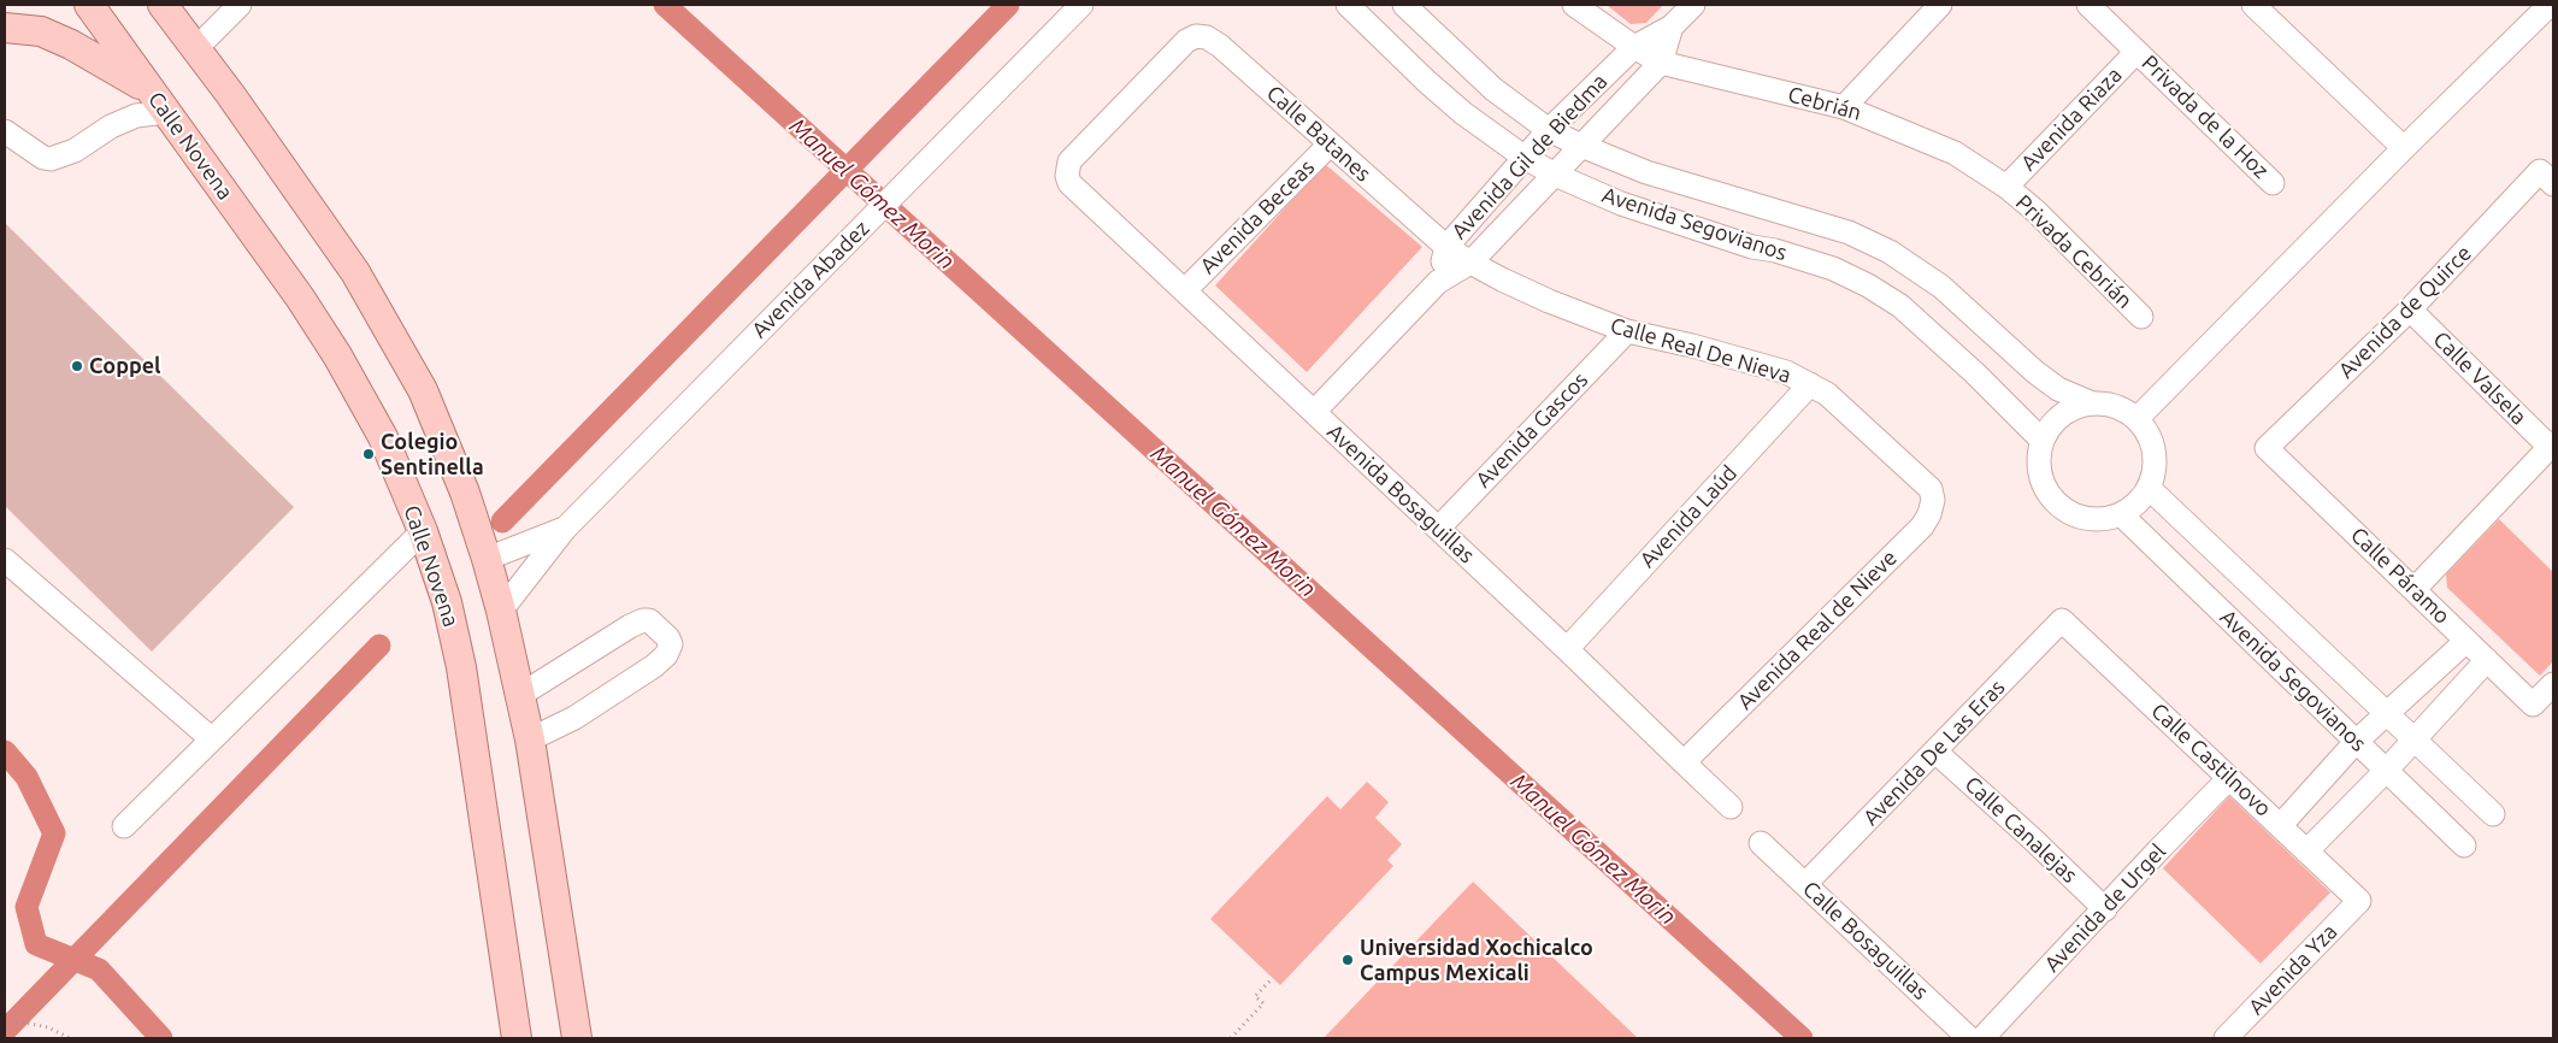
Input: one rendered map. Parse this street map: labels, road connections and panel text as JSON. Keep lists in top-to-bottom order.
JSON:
{
  "streets": {
    "main road": ["Calle Novena"],
    "street": [
      "Cebrián",
      "Privada de la Hoz",
      "Avenida Riaza",
      "Calle Batanes",
      "Avenida Gil de Biedma",
      "Avenida Beceas",
      "Avenida Segovianos",
      "Privada Cebrián",
      "Avenida Abadez",
      "Avenida de Quirce",
      "Calle Real De Nieva",
      "Calle Valsela",
      "Avenida Gascos",
      "Avenida Bosaguillas",
      "Avenida Laúd",
      "Calle Páramo",
      "Avenida Real de Nieve",
      "Avenida De Las Eras",
      "Calle Castilnovo",
      "Calle Canalejas",
      "Avenida de Urgel",
      "Calle Bosaguillas",
      "Avenida Yza"
    ]
  },
  "crossings": [
    ["Cebrián", "Avenida Riaza"],
    ["Cebrián", "Avenida Gil de Biedma"],
    ["Cebrián", "Privada Cebrián"],
    ["Privada de la Hoz", "Avenida Riaza"],
    ["Avenida Riaza", "Privada Cebrián"],
    ["Calle Batanes", "Avenida Gil de Biedma"],
    ["Calle Batanes", "Avenida Beceas"],
    ["Calle Batanes", "Calle Real De Nieva"],
    ["Calle Batanes", "Avenida Bosaguillas"],
    ["Avenida Gil de Biedma", "Avenida Segovianos"],
    ["Avenida Gil de Biedma", "Calle Real De Nieva"],
    ["Avenida Gil de Biedma", "Avenida Bosaguillas"],
    ["Avenida Beceas", "Avenida Bosaguillas"],
    ["Avenida de Quirce", "Calle Valsela"],
    ["Avenida de Quirce", "Calle Páramo"],
    ["Calle Real De Nieva", "Avenida Gascos"],
    ["Calle Real De Nieva", "Avenida Laúd"],
    ["Calle Real De Nieva", "Avenida Real de Nieve"],
    ["Avenida Gascos", "Avenida Bosaguillas"],
    ["Avenida Bosaguillas", "Avenida Laúd"],
    ["Avenida Bosaguillas", "Avenida Real de Nieve"],
    ["Avenida De Las Eras", "Calle Castilnovo"],
    ["Avenida De Las Eras", "Calle Canalejas"],
    ["Avenida De Las Eras", "Calle Bosaguillas"],
    ["Calle Castilnovo", "Avenida de Urgel"],
    ["Calle Castilnovo", "Avenida Yza"],
    ["Calle Canalejas", "Avenida de Urgel"]
  ],
  "water": ["Manuel Gómez Morin"],
  "places": ["Coppel", "Colegio Sentinella", "Universidad Xochicalco Campus Mexicali"]
}
